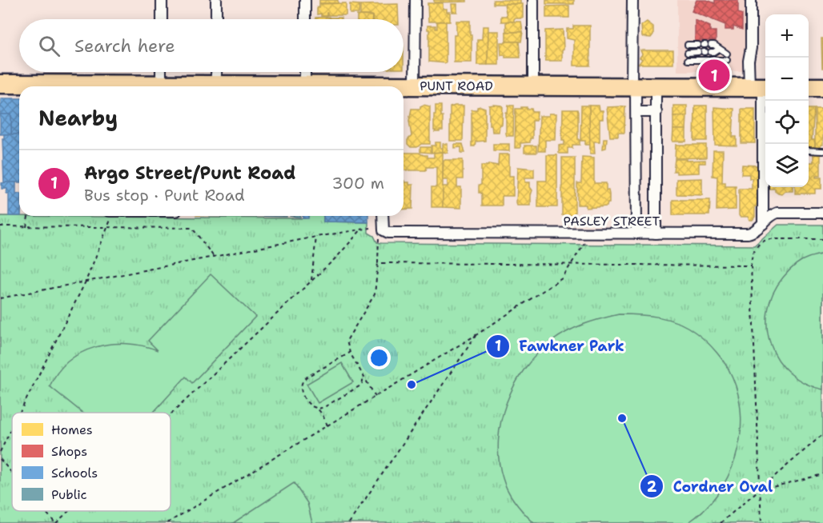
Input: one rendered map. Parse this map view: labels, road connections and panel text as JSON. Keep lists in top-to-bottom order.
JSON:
{
  "streets": {
    "highway": ["PUNT ROAD"],
    "street": ["PASLEY STREET"]
  },
  "places": ["Fawkner Park", "Cordner Oval"],
  "legend": [
    "Homes",
    "Shops",
    "Schools",
    "Public"
  ],
  "page": {
    "map_buttons": ["+", "−"],
    "search": "Search here",
    "pins": "1",
    "heading": "Nearby",
    "list": [
      {
        "mark": "1",
        "name": "Argo Street/Punt Road",
        "note": "Bus stop · Punt Road",
        "value": "300 m"
      }
    ]
  }
}
